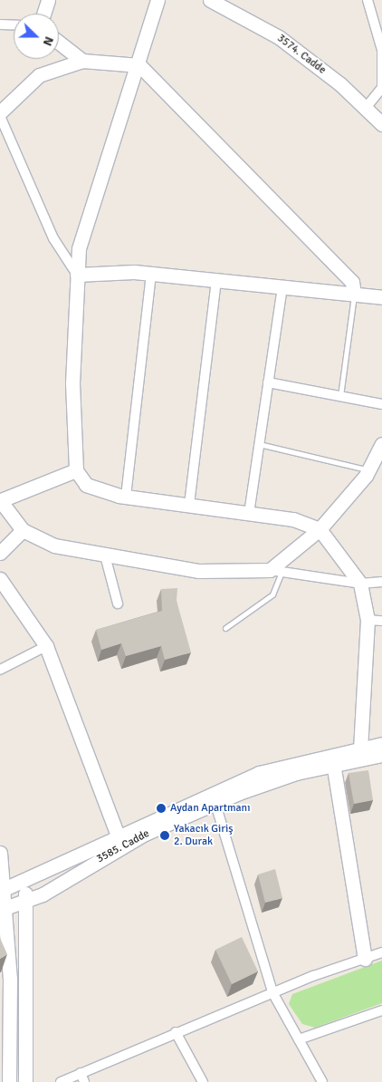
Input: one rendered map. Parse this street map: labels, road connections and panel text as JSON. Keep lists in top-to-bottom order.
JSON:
{
  "streets": {
    "street": ["3574. Cadde", "3585. Cadde"]
  },
  "places": ["Aydan Apartmanı", "Yakacık Giriş 2. Durak"],
  "north": "right"
}
